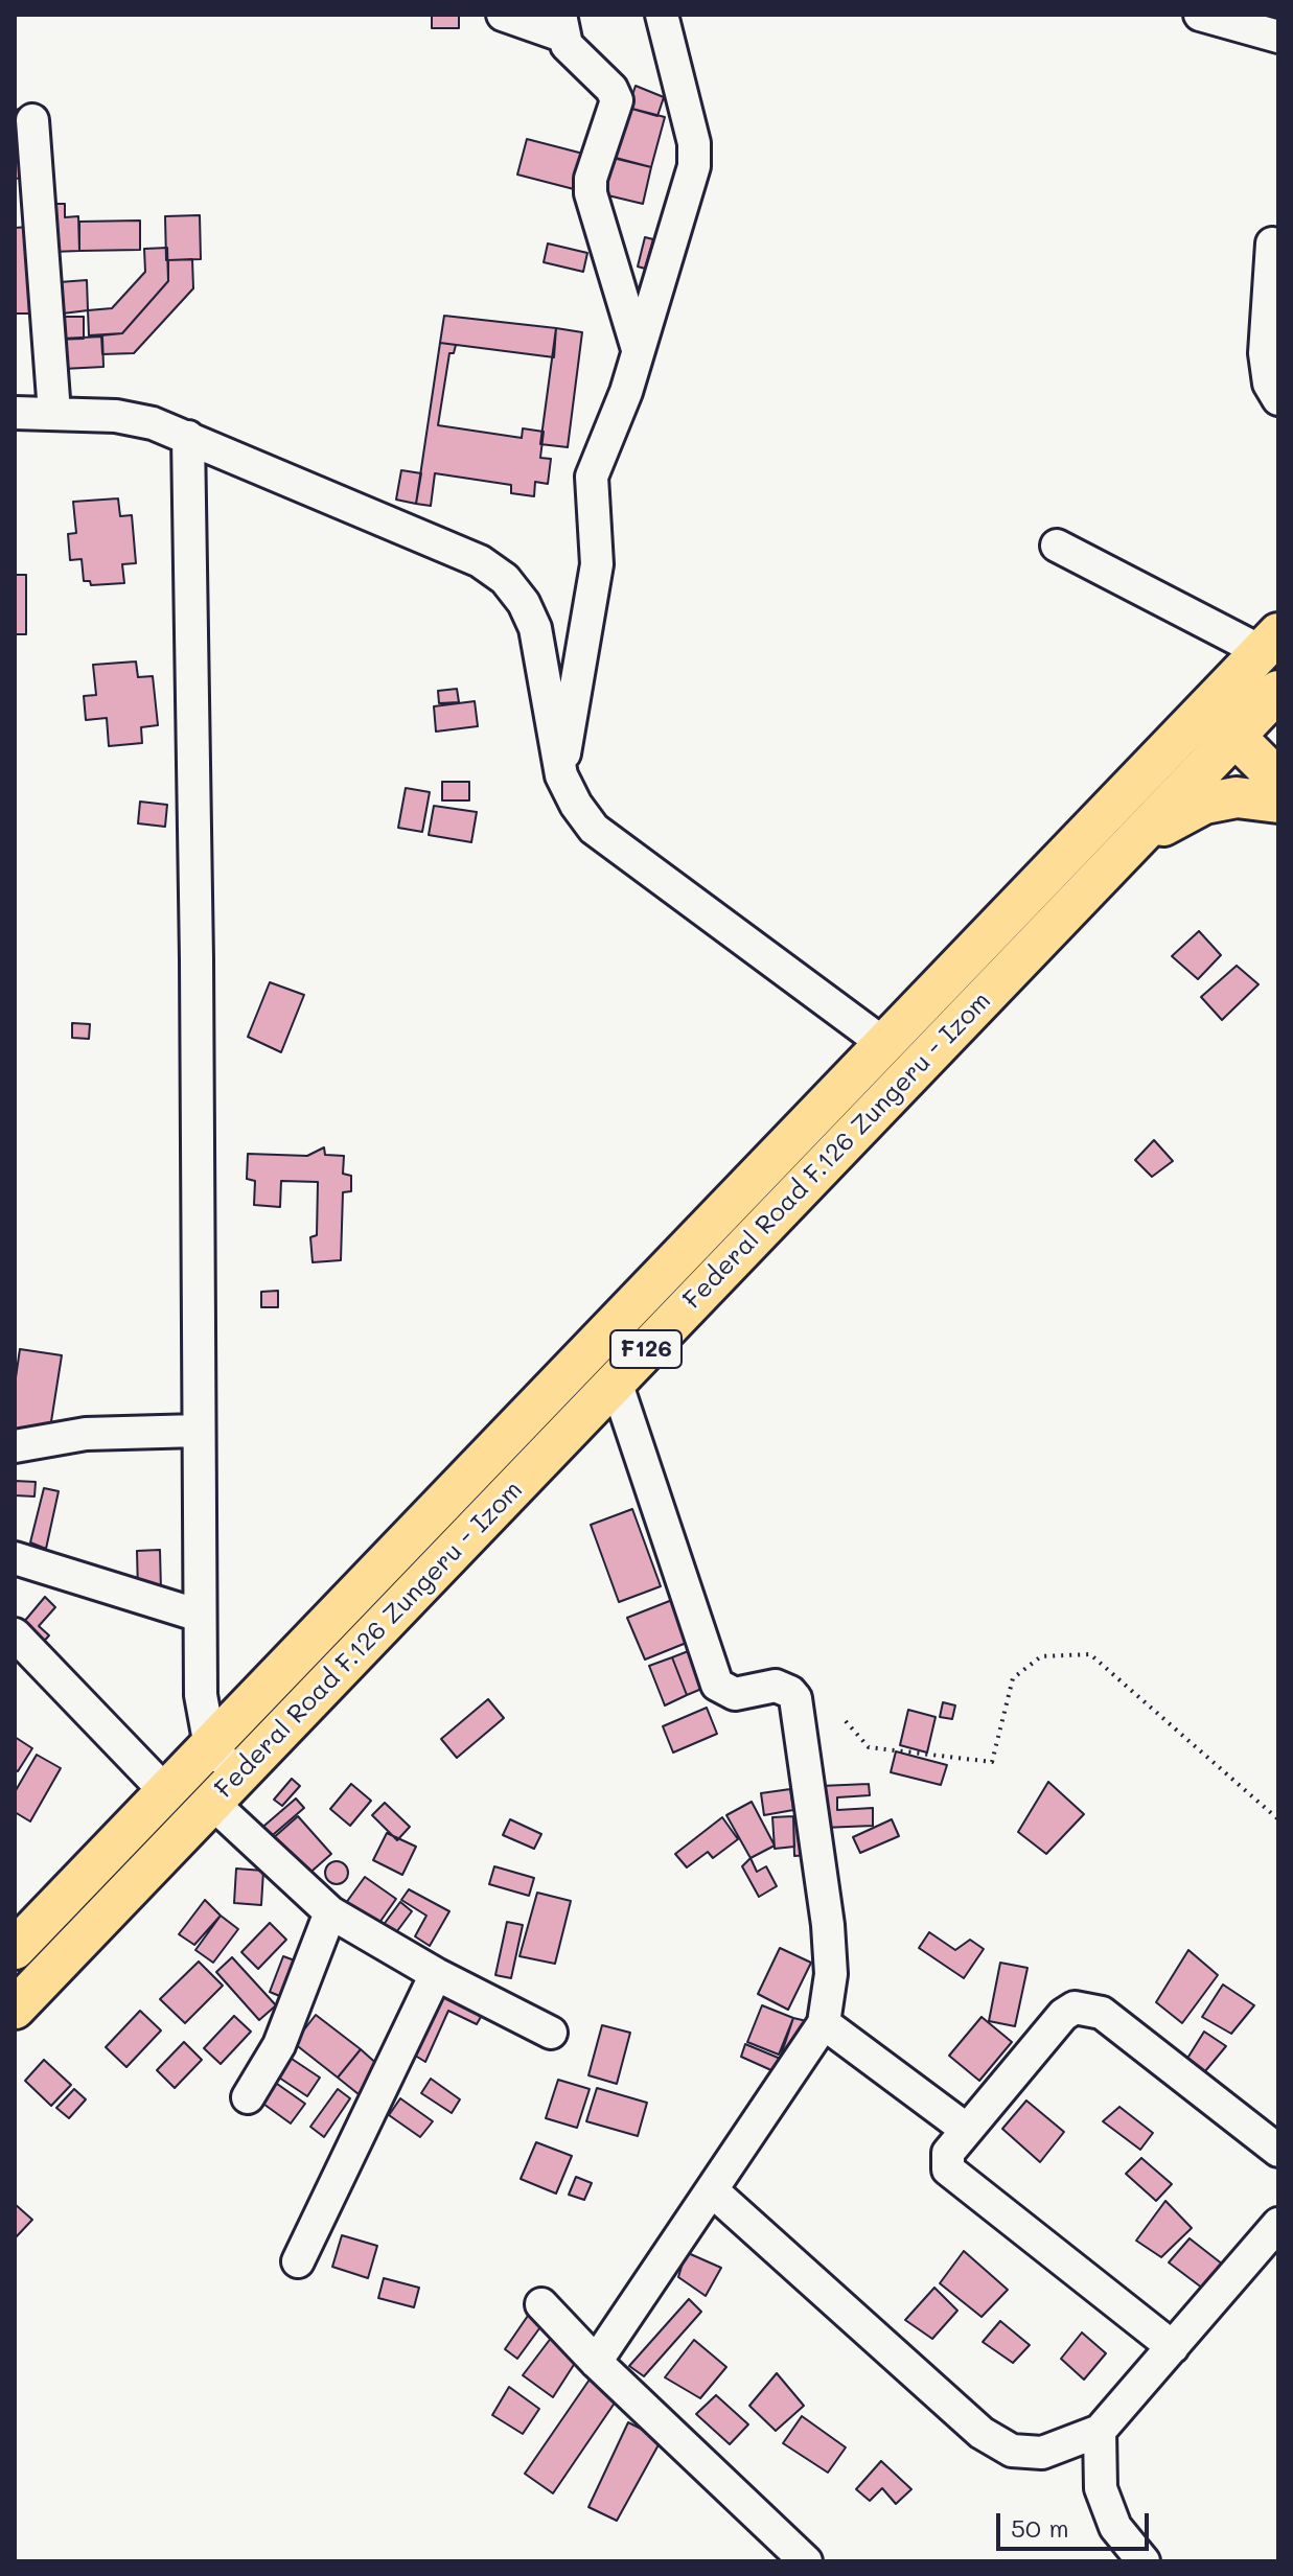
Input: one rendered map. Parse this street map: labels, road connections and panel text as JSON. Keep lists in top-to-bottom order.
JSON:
{
  "streets": {
    "main road": ["Federal Road F.126 Zungeru - Izom", "F126"]
  },
  "scale_bar": "50 m"
}
